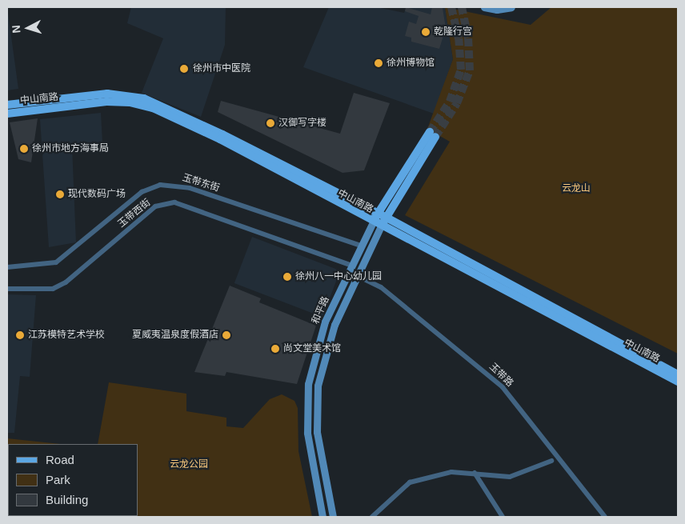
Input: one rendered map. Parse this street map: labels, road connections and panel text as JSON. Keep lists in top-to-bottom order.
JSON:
{
  "streets": {
    "main road": ["中山南路", "和平路"],
    "street": ["玉带东街", "玉带西街", "玉带路"]
  },
  "crossings": [
    ["中山南路", "和平路"],
    ["玉带东街", "和平路"],
    ["玉带西街", "和平路"],
    ["和平路", "玉带路"]
  ],
  "parks": ["云龙山", "云龙公园"],
  "places": [
    "乾隆行宫",
    "徐州博物馆",
    "徐州市中医院",
    "汉御写字楼",
    "徐州市地方海事局",
    "现代数码广场",
    "徐州八一中心幼儿园",
    "江苏模特艺术学校",
    "夏威夷温泉度假酒店",
    "尚文堂美术馆"
  ],
  "legend": ["Road", "Park", "Building"],
  "north": "left"
}
